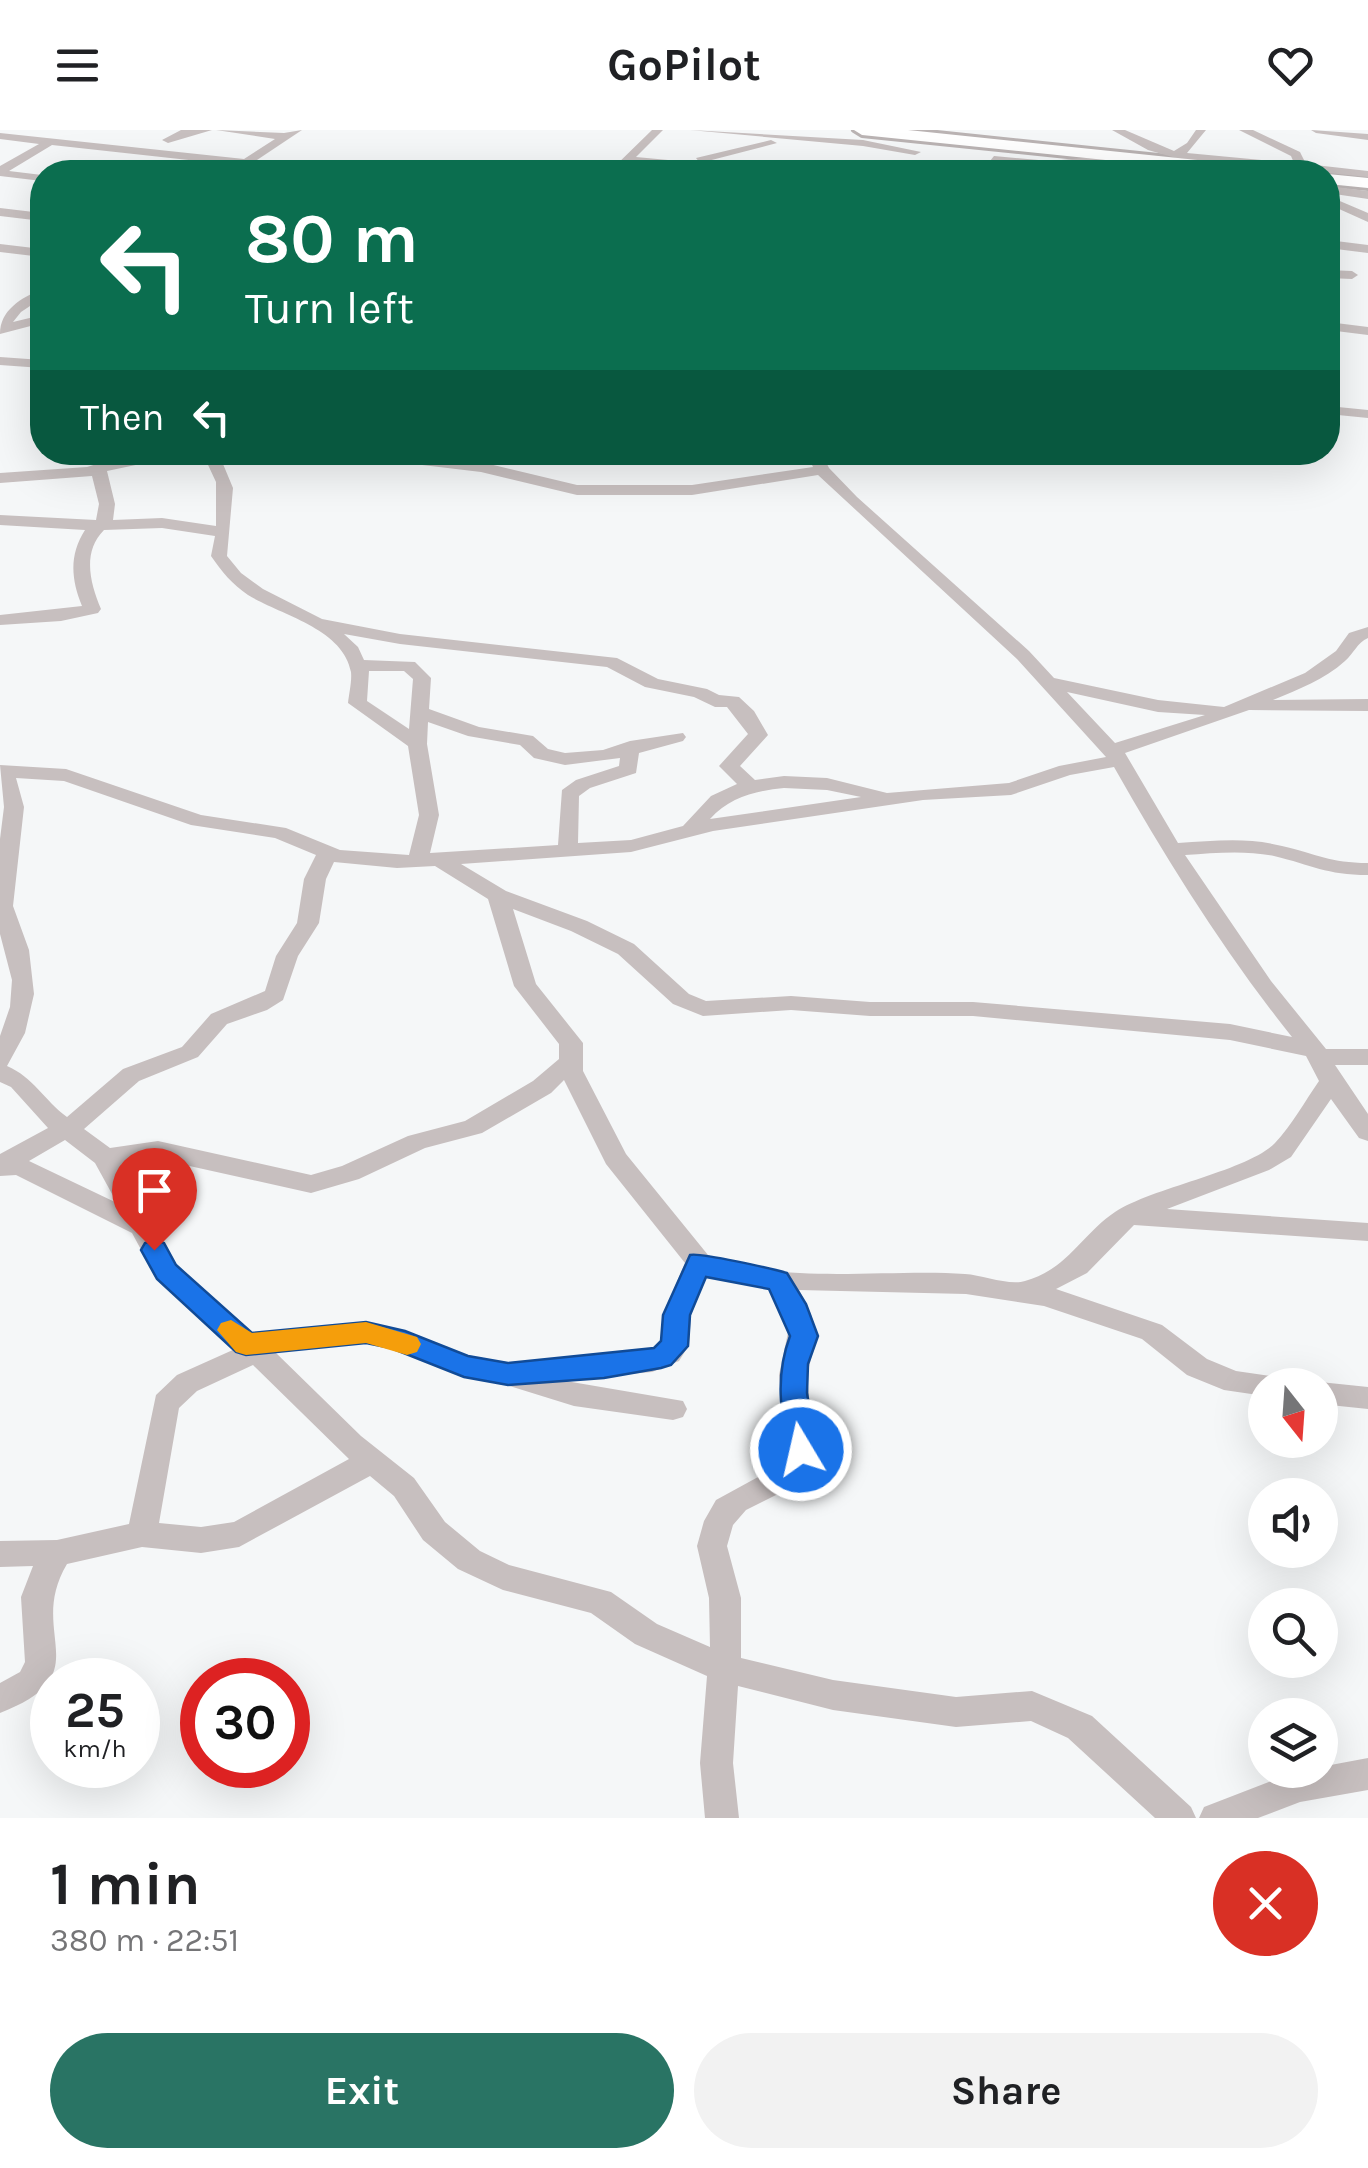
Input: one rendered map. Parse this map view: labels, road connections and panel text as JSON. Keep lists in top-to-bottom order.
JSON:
{
  "north": "bottom",
  "page": {
    "header": "GoPilot",
    "turn": ["80 m", "Turn left"],
    "then": "Then",
    "speed": "25 km/h",
    "limit": "30",
    "heading": ["1 min", "380 m · 22:51"],
    "buttons": ["Exit", "Share"]
  }
}
